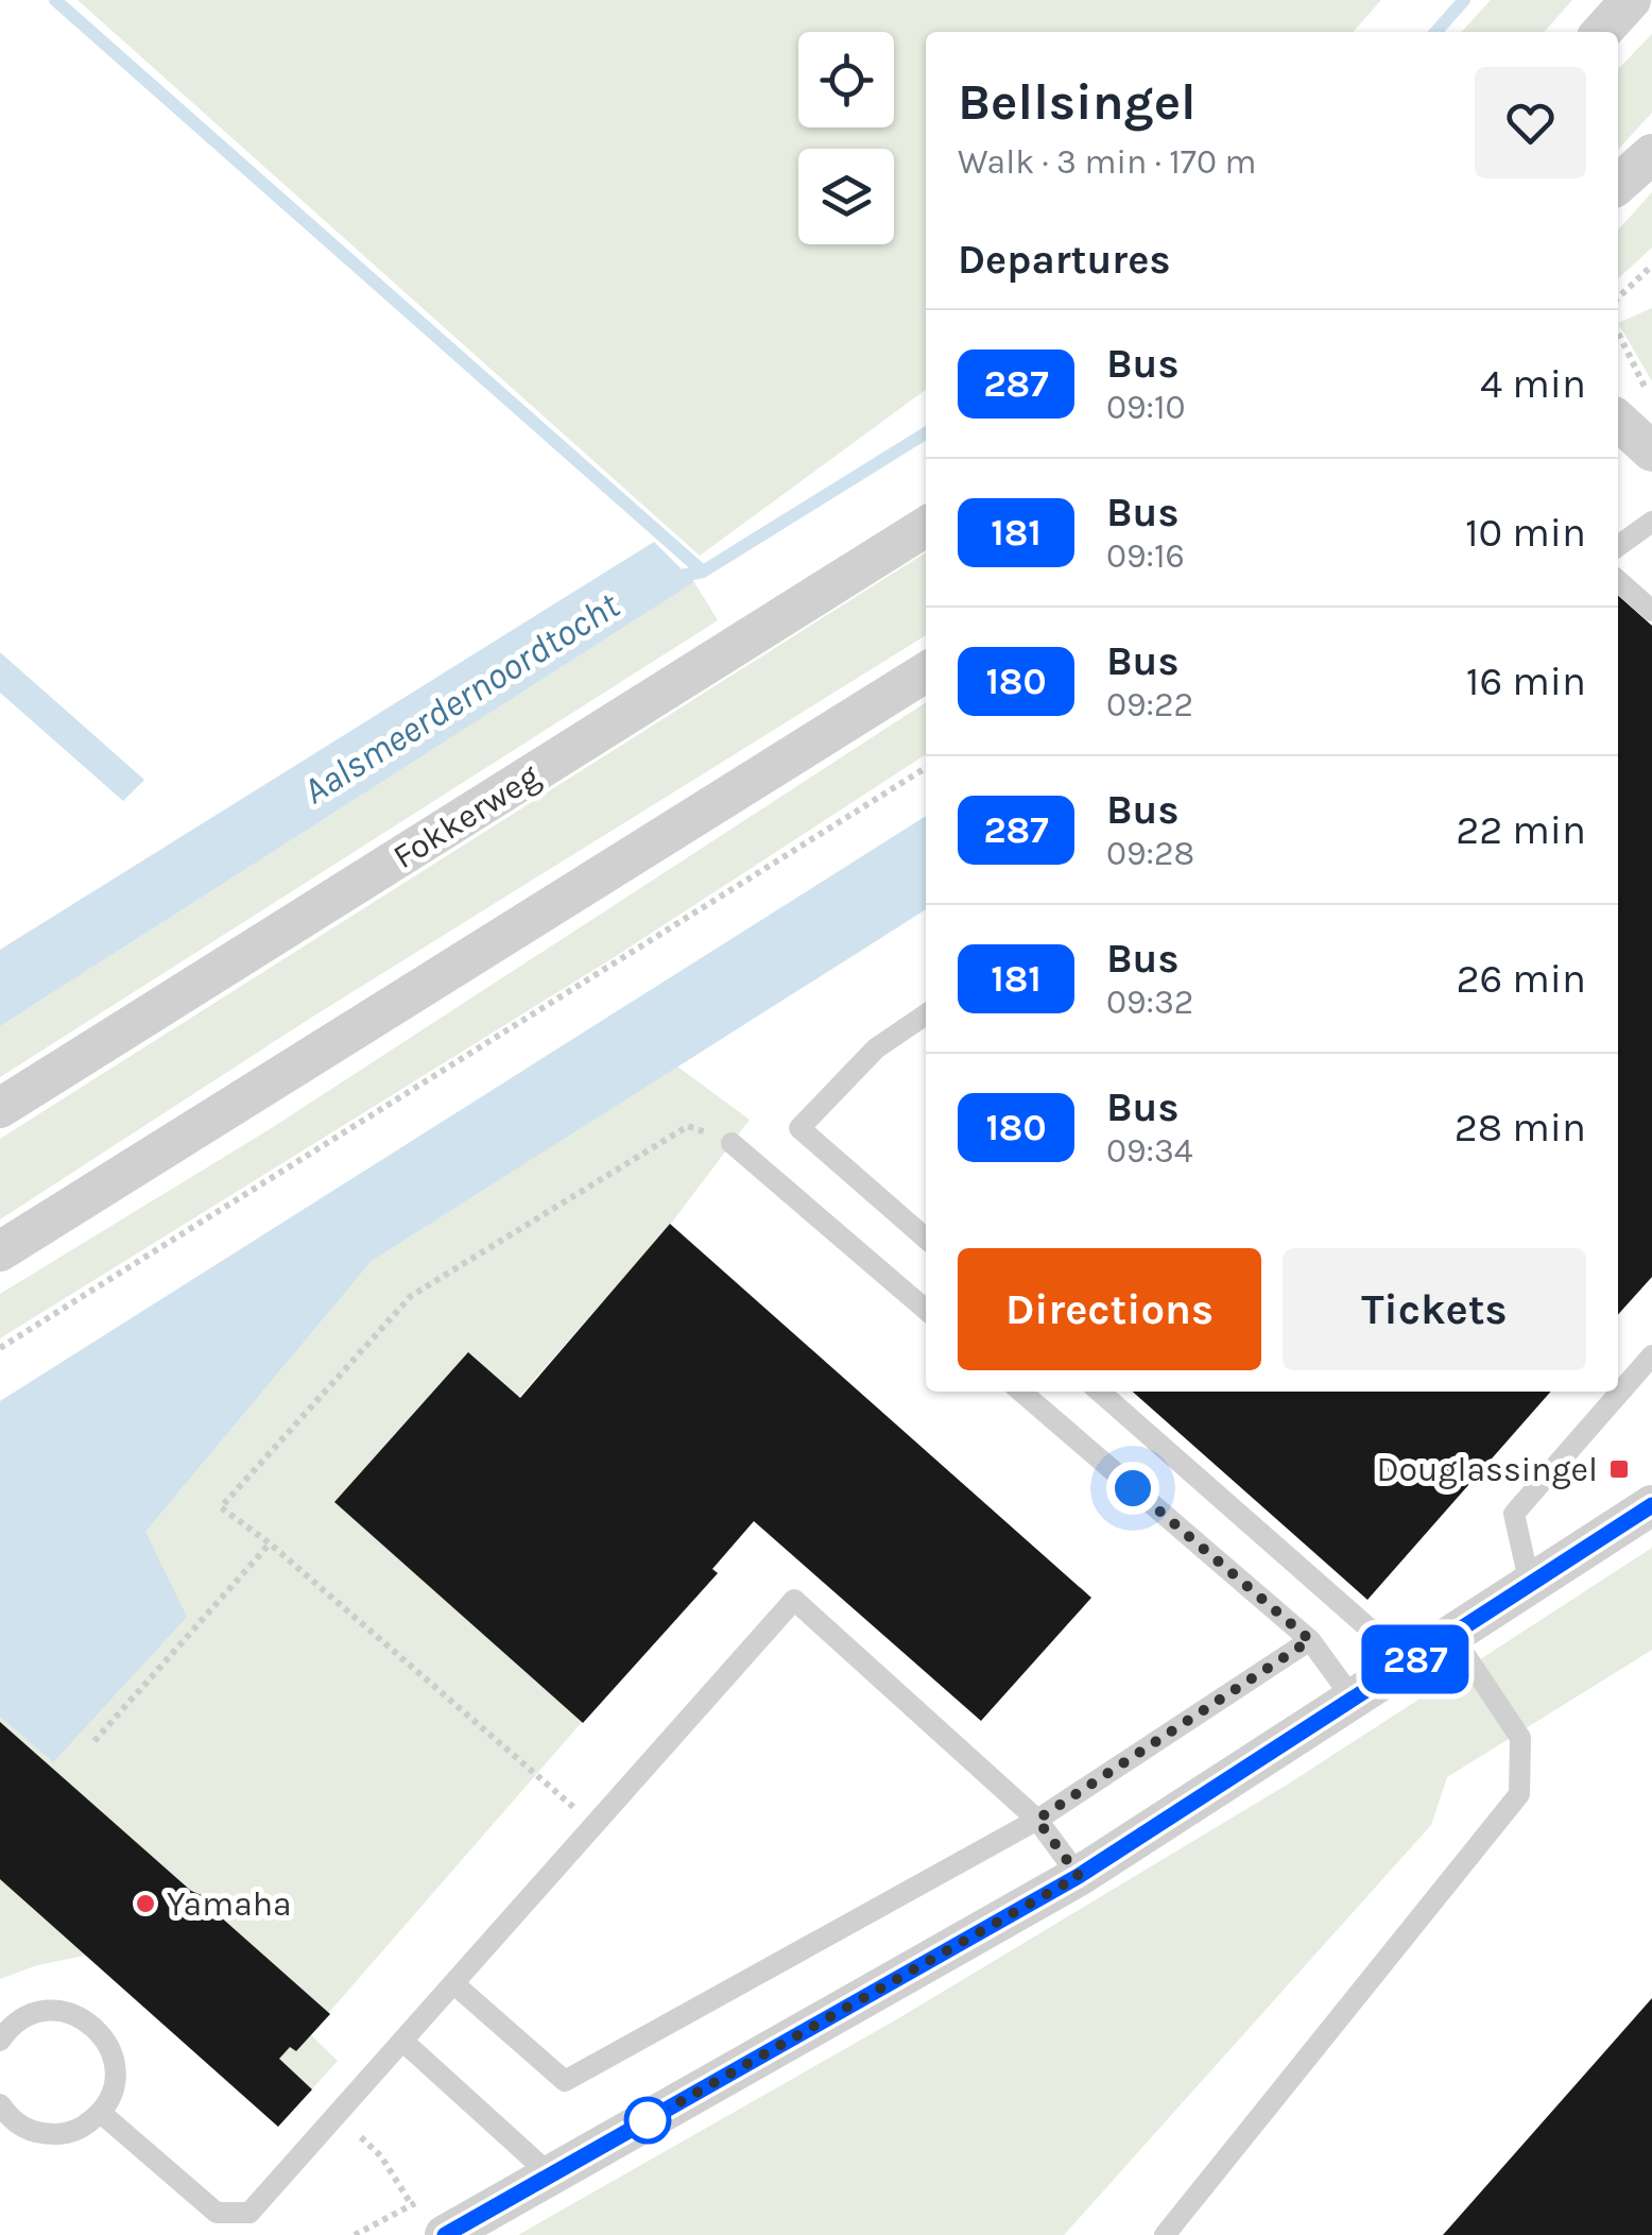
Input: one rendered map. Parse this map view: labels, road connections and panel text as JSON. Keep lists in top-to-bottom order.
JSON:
{
  "streets": {
    "street": ["Fokkerweg"]
  },
  "water": ["Aalsmeerdernoordtocht"],
  "places": {
    "transit": ["Douglassingel"],
    "other": ["Yamaha"]
  },
  "lines": ["bus line 287"],
  "page": {
    "on_map": "287",
    "heading": [
      ["Bellsingel", "Walk · 3 min · 170 m"],
      "Departures"
    ],
    "list": [
      {
        "mark": "287",
        "name": "Bus",
        "note": "09:10",
        "value": "4 min"
      },
      {
        "mark": "181",
        "name": "Bus",
        "note": "09:16",
        "value": "10 min"
      },
      {
        "mark": "180",
        "name": "Bus",
        "note": "09:22",
        "value": "16 min"
      },
      {
        "mark": "287",
        "name": "Bus",
        "note": "09:28",
        "value": "22 min"
      },
      {
        "mark": "181",
        "name": "Bus",
        "note": "09:32",
        "value": "26 min"
      },
      {
        "mark": "180",
        "name": "Bus",
        "note": "09:34",
        "value": "28 min"
      }
    ],
    "buttons": ["Directions", "Tickets"]
  }
}
